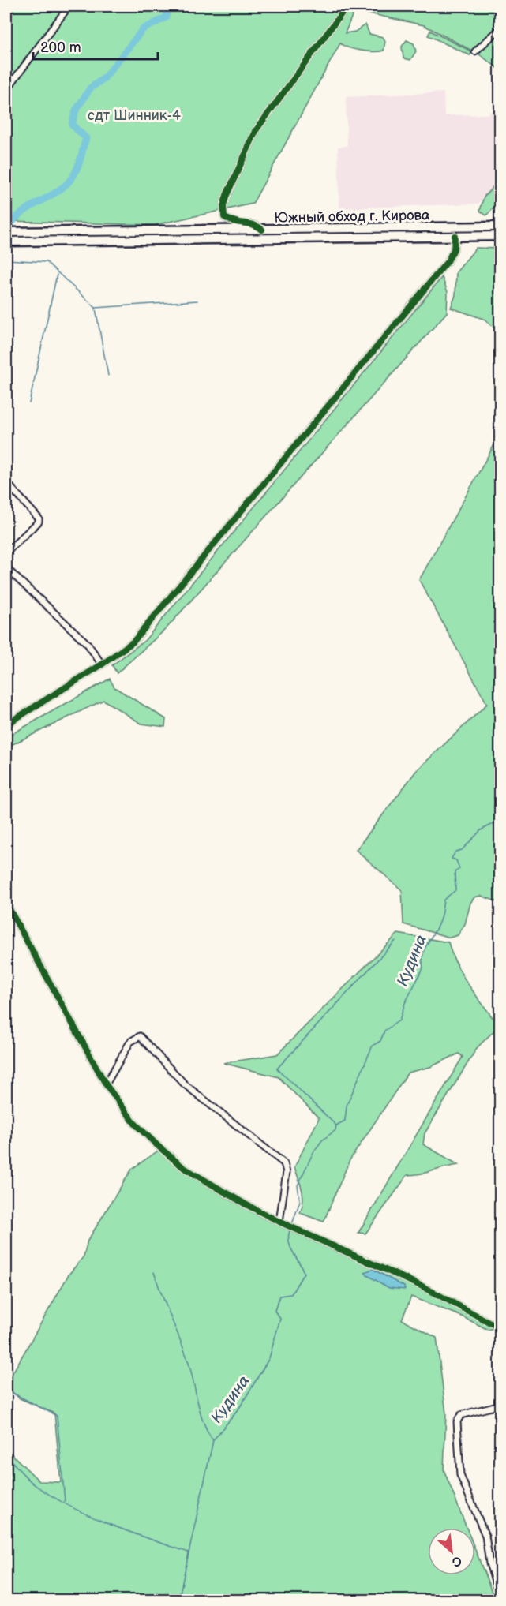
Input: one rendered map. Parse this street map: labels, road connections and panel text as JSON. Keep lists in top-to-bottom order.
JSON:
{
  "streets": {
    "highway": ["Южный обход г. Кирова"]
  },
  "water": ["Кудина"],
  "parks": ["сдт Шинник-4"],
  "scale_bar": "200 m",
  "north": "bottom right"
}
